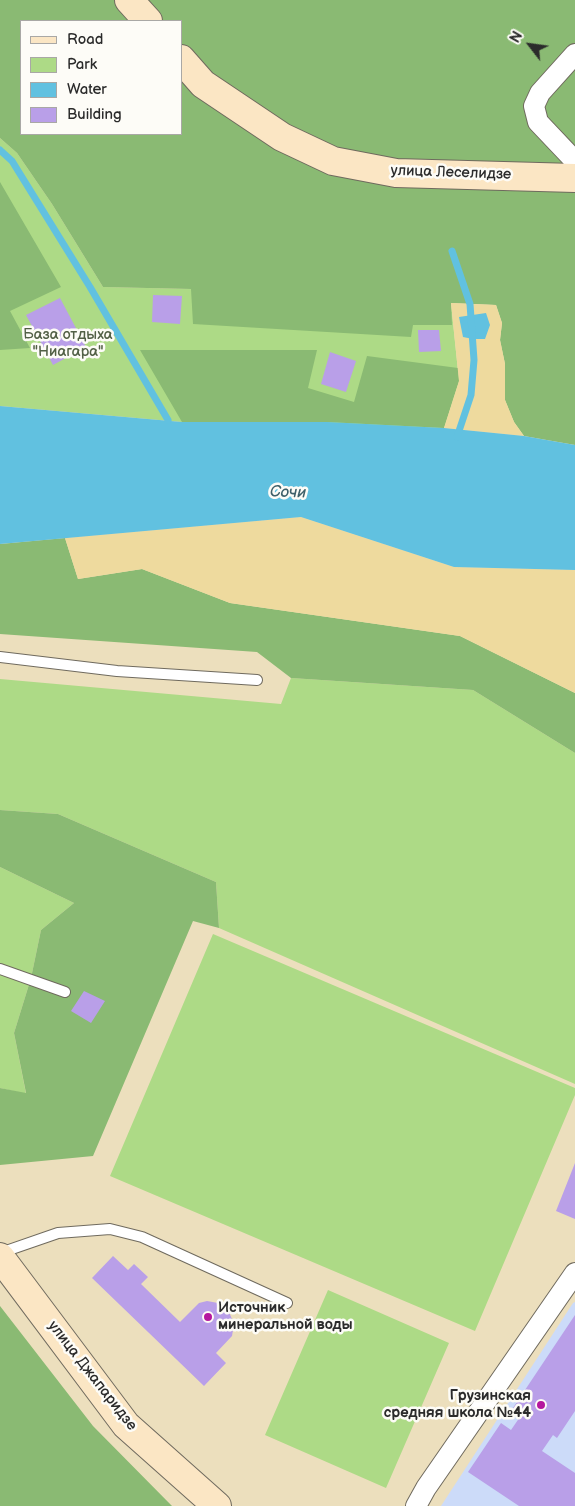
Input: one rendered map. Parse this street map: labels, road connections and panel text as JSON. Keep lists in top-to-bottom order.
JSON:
{
  "streets": {
    "street": ["улица Леселидзе", "улица Джапаридзе"]
  },
  "water": ["Сочи"],
  "parks": ["База отдыха \"Ниагара\""],
  "places": ["Источник минеральной воды", "Грузинская средняя школа №44"],
  "legend": [
    "Road",
    "Park",
    "Water",
    "Building"
  ],
  "north": "top left"
}
